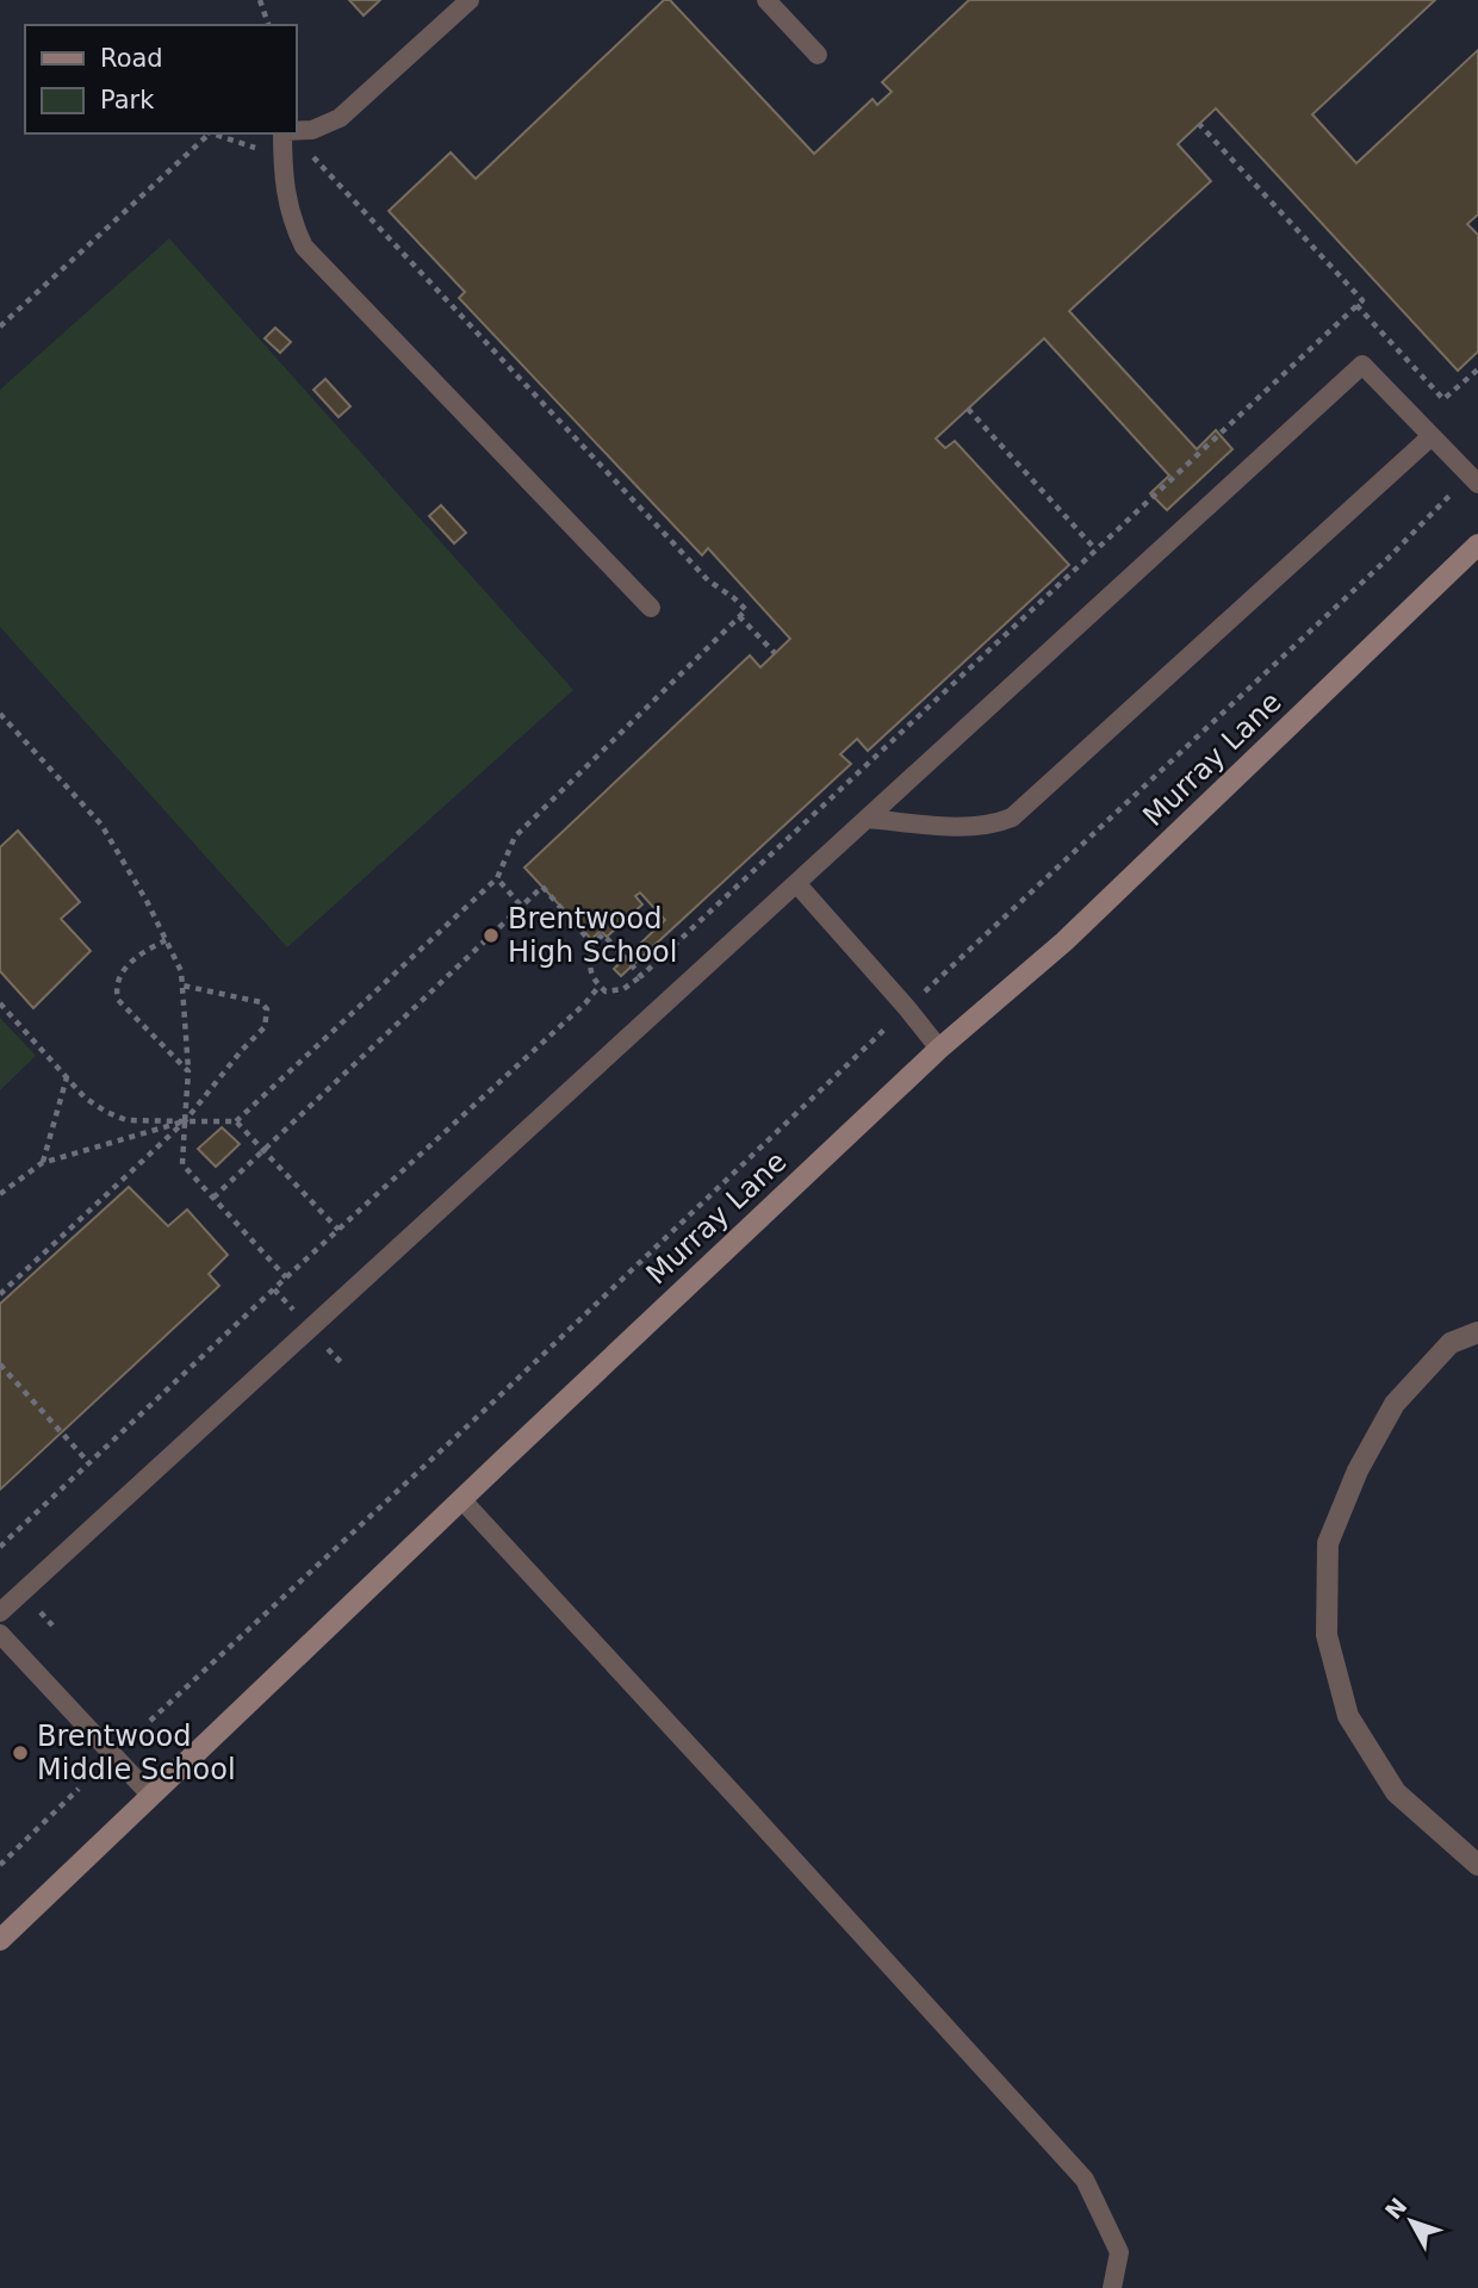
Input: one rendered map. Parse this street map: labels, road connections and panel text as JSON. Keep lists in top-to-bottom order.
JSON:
{
  "streets": {
    "main road": ["Murray Lane"]
  },
  "places": ["Brentwood High School", "Brentwood Middle School"],
  "legend": ["Road", "Park"],
  "north": "top left"
}
